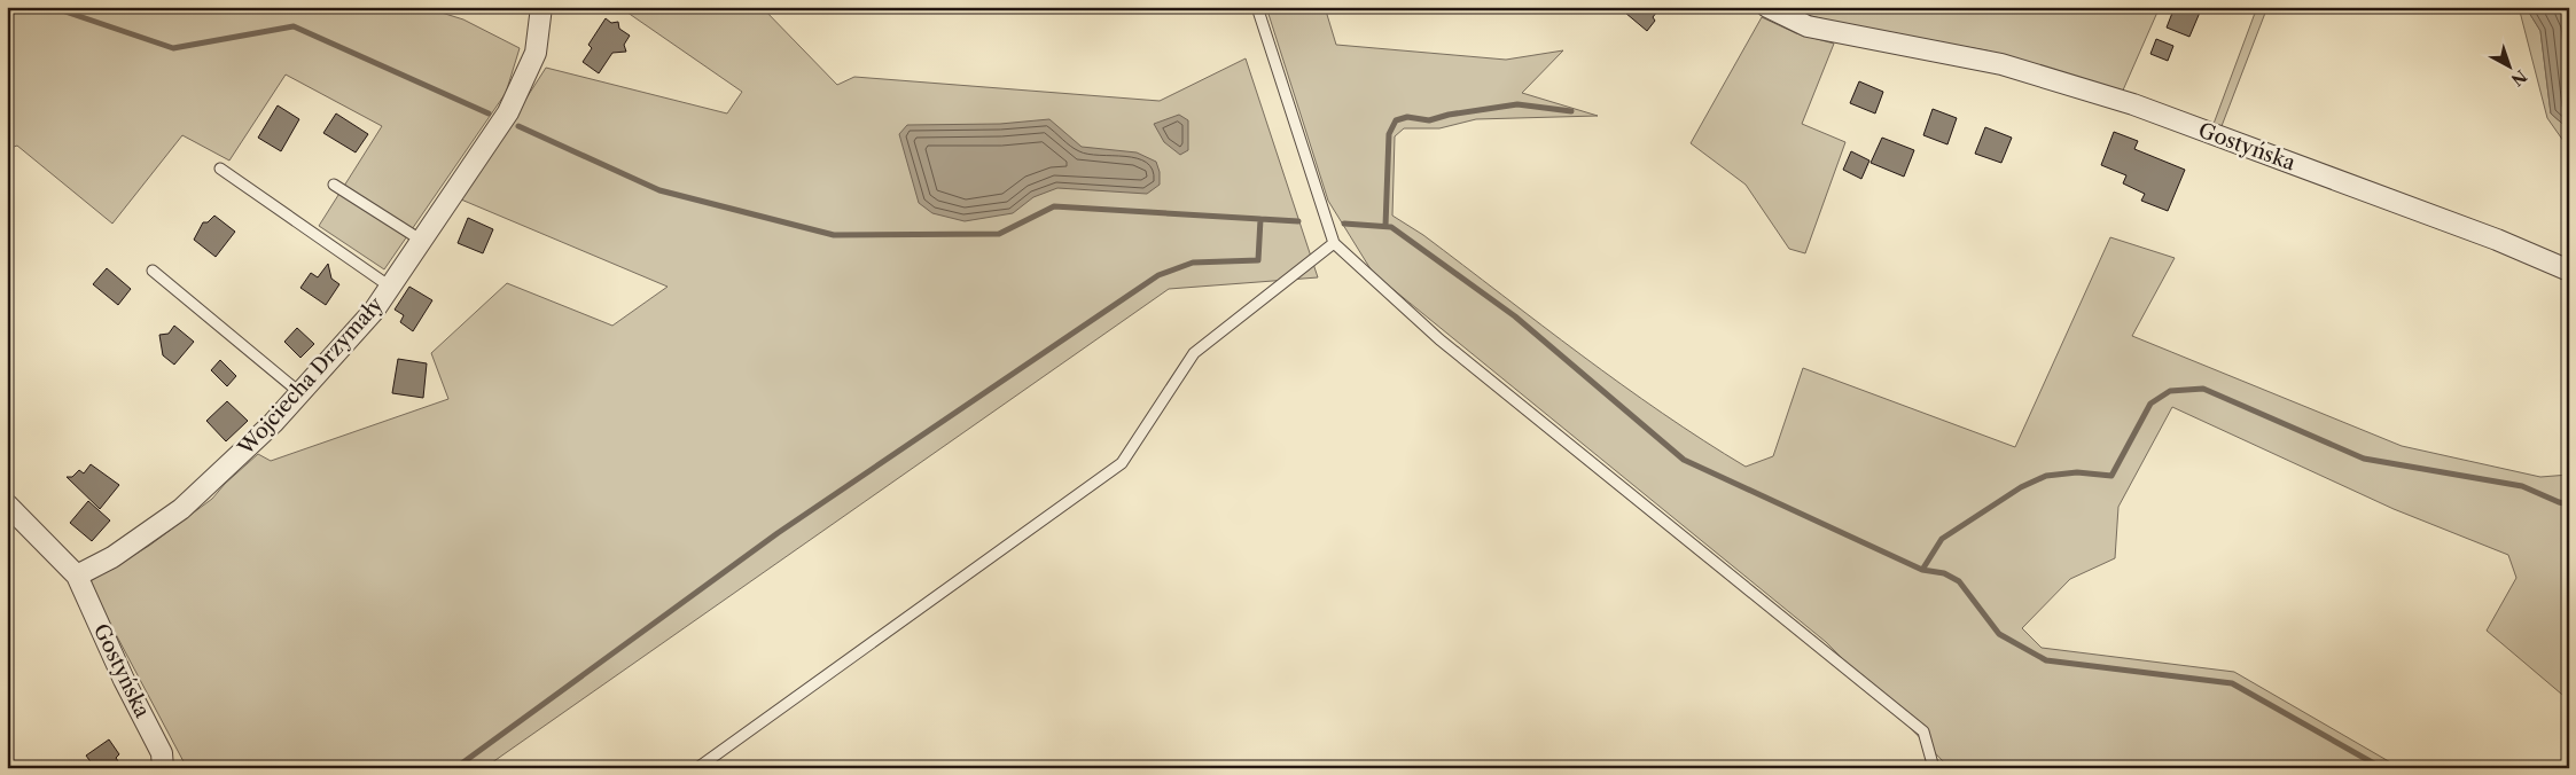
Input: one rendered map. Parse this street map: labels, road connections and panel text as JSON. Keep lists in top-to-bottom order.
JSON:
{
  "streets": {
    "street": ["Gostyńska", "Wojciecha Drzymały"]
  },
  "crossings": [
    ["Gostyńska", "Wojciecha Drzymały"]
  ],
  "north": "bottom right"
}
